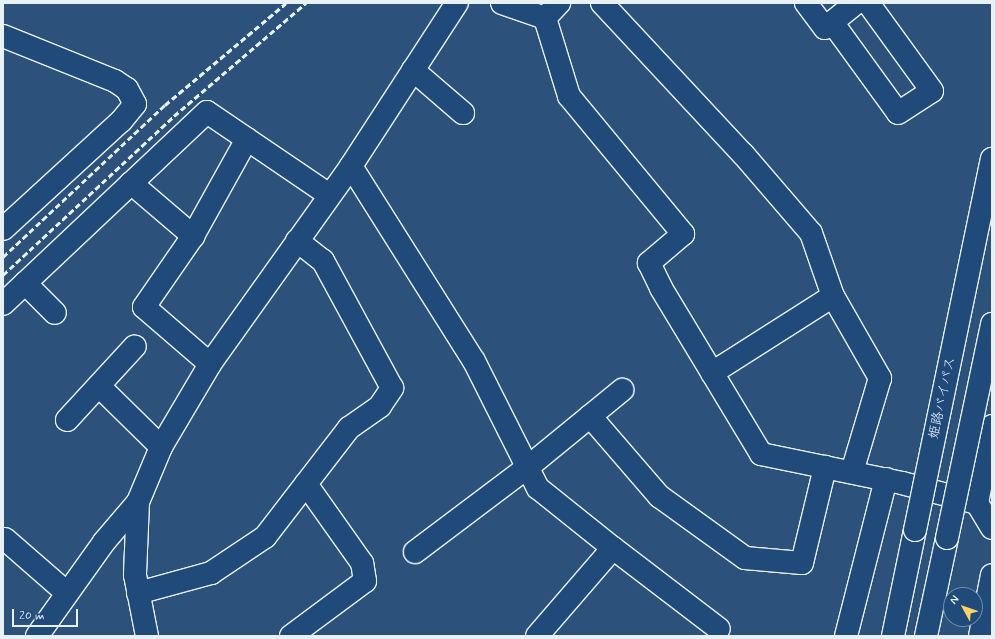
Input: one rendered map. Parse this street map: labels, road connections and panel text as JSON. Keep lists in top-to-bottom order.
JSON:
{
  "streets": {
    "main road": ["姫路バイパス"]
  },
  "scale_bar": "20 m",
  "north": "top left"
}
